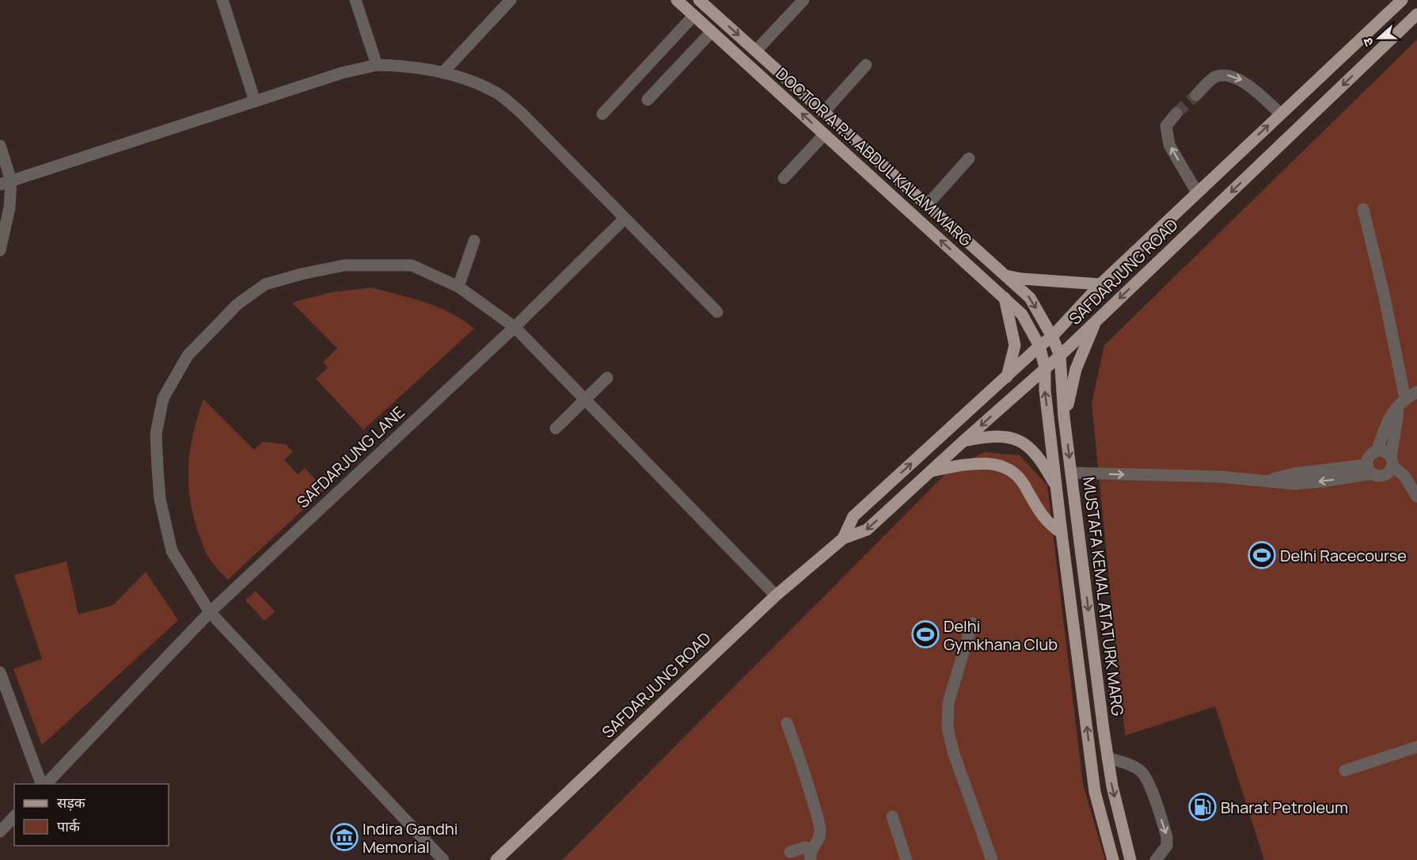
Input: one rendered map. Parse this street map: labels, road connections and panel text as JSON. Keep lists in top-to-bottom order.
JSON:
{
  "streets": {
    "main road": ["DOCTOR A.P.J. ABDUL KALAM MARG", "SAFDARJUNG ROAD", "MUSTAFA KEMAL ATATURK MARG"],
    "street": ["SAFDARJUNG LANE"]
  },
  "crossings": [
    ["DOCTOR A.P.J. ABDUL KALAM MARG", "SAFDARJUNG ROAD"],
    ["DOCTOR A.P.J. ABDUL KALAM MARG", "MUSTAFA KEMAL ATATURK MARG"],
    ["SAFDARJUNG ROAD", "MUSTAFA KEMAL ATATURK MARG"]
  ],
  "places": {
    "sports": ["Delhi Racecourse", "Delhi Gymkhana Club"],
    "fuel station": ["Bharat Petroleum"],
    "museum": ["Indira Gandhi Memorial"]
  },
  "legend": ["सड़क", "पार्क"],
  "north": "left"
}
